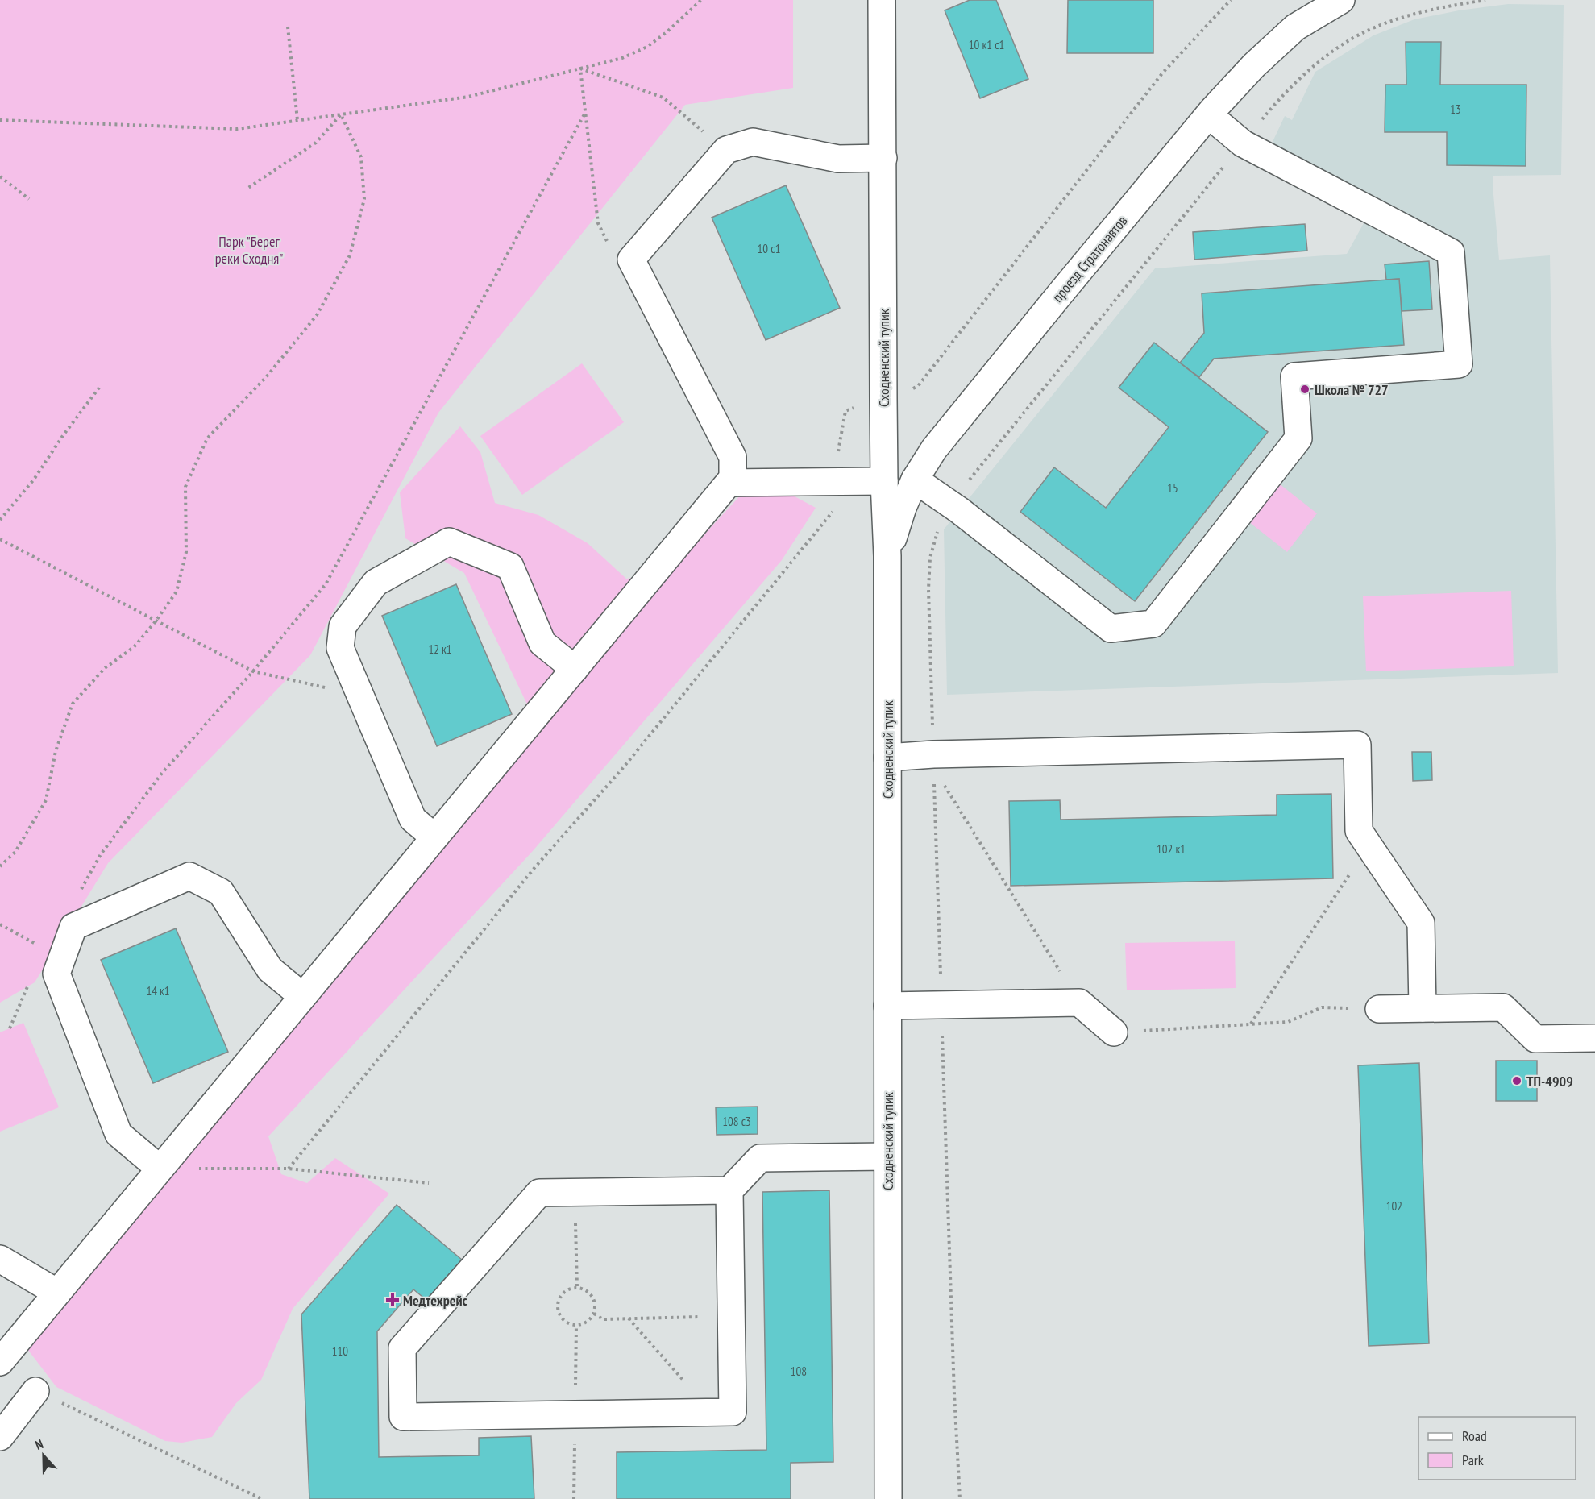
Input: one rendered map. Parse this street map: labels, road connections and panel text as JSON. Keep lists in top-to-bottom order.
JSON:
{
  "streets": {
    "street": ["проезд Стратонавтов", "Сходненский тупик"]
  },
  "crossings": [
    ["проезд Стратонавтов", "Сходненский тупик"]
  ],
  "parks": ["Парк \"Берег реки Сходня\""],
  "places": {
    "other": ["Школа № 727", "ТП-4909"],
    "health": ["Медтехрейс"]
  },
  "house_numbers": [
    "10 к1 с1",
    "13",
    "10 с1",
    "15",
    "12 к1",
    "102 к1",
    "14 к1",
    "108 с3",
    "102",
    "110",
    "108"
  ],
  "legend": ["Road", "Park"],
  "north": "top"
}
